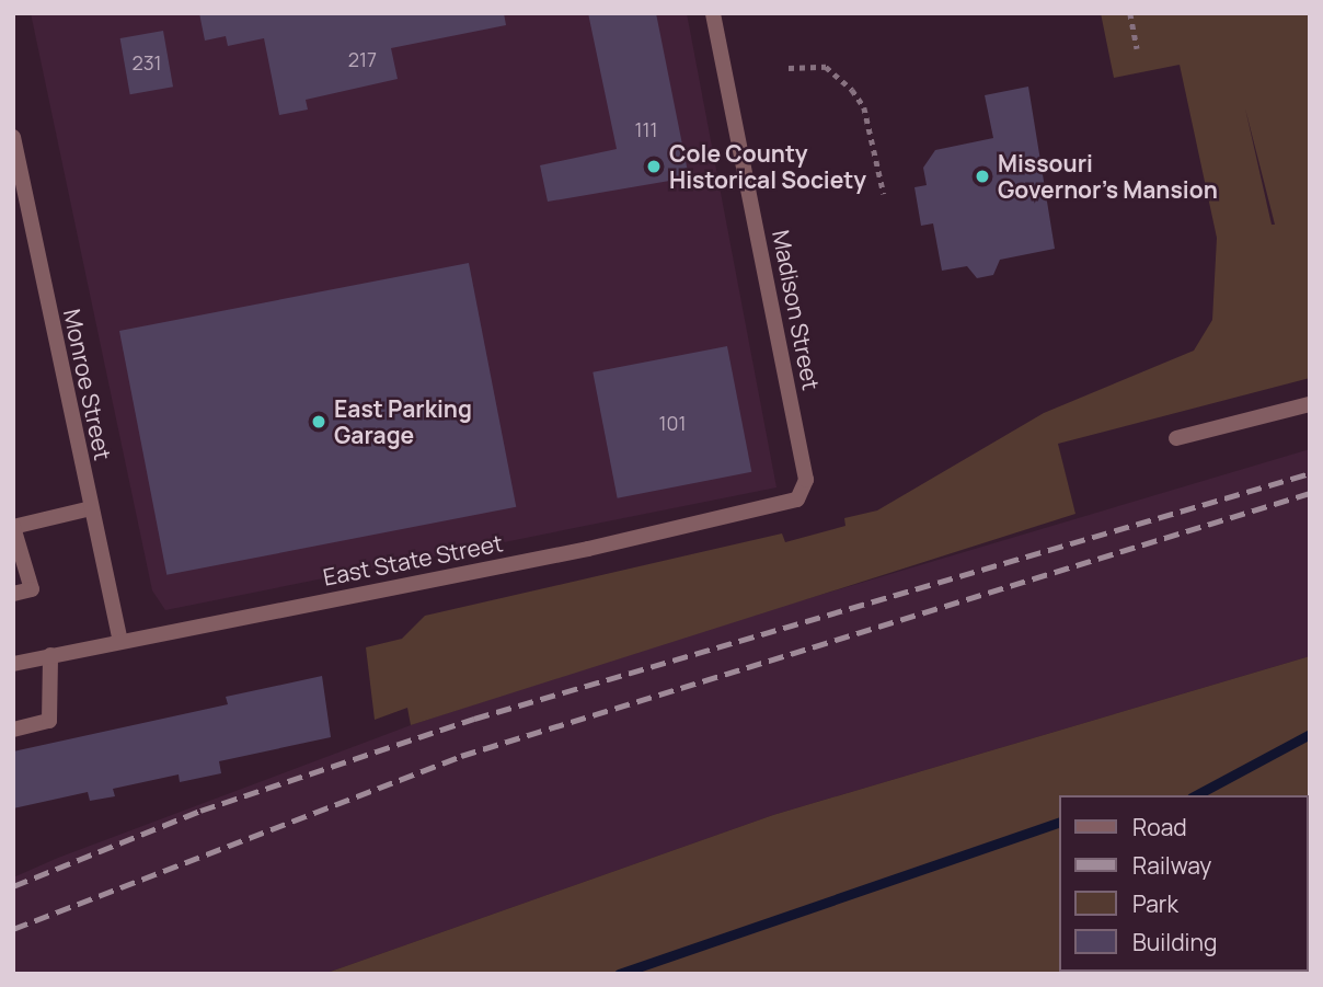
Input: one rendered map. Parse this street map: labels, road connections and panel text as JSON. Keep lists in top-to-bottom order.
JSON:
{
  "streets": {
    "street": ["Madison Street", "Monroe Street", "East State Street"]
  },
  "crossings": [
    ["Madison Street", "East State Street"],
    ["Monroe Street", "East State Street"]
  ],
  "places": ["Cole County Historical Society", "Missouri Governor's Mansion", "East Parking Garage"],
  "house_numbers": [
    "217",
    "231",
    "111",
    "101"
  ],
  "legend": [
    "Road",
    "Railway",
    "Park",
    "Building"
  ]
}
